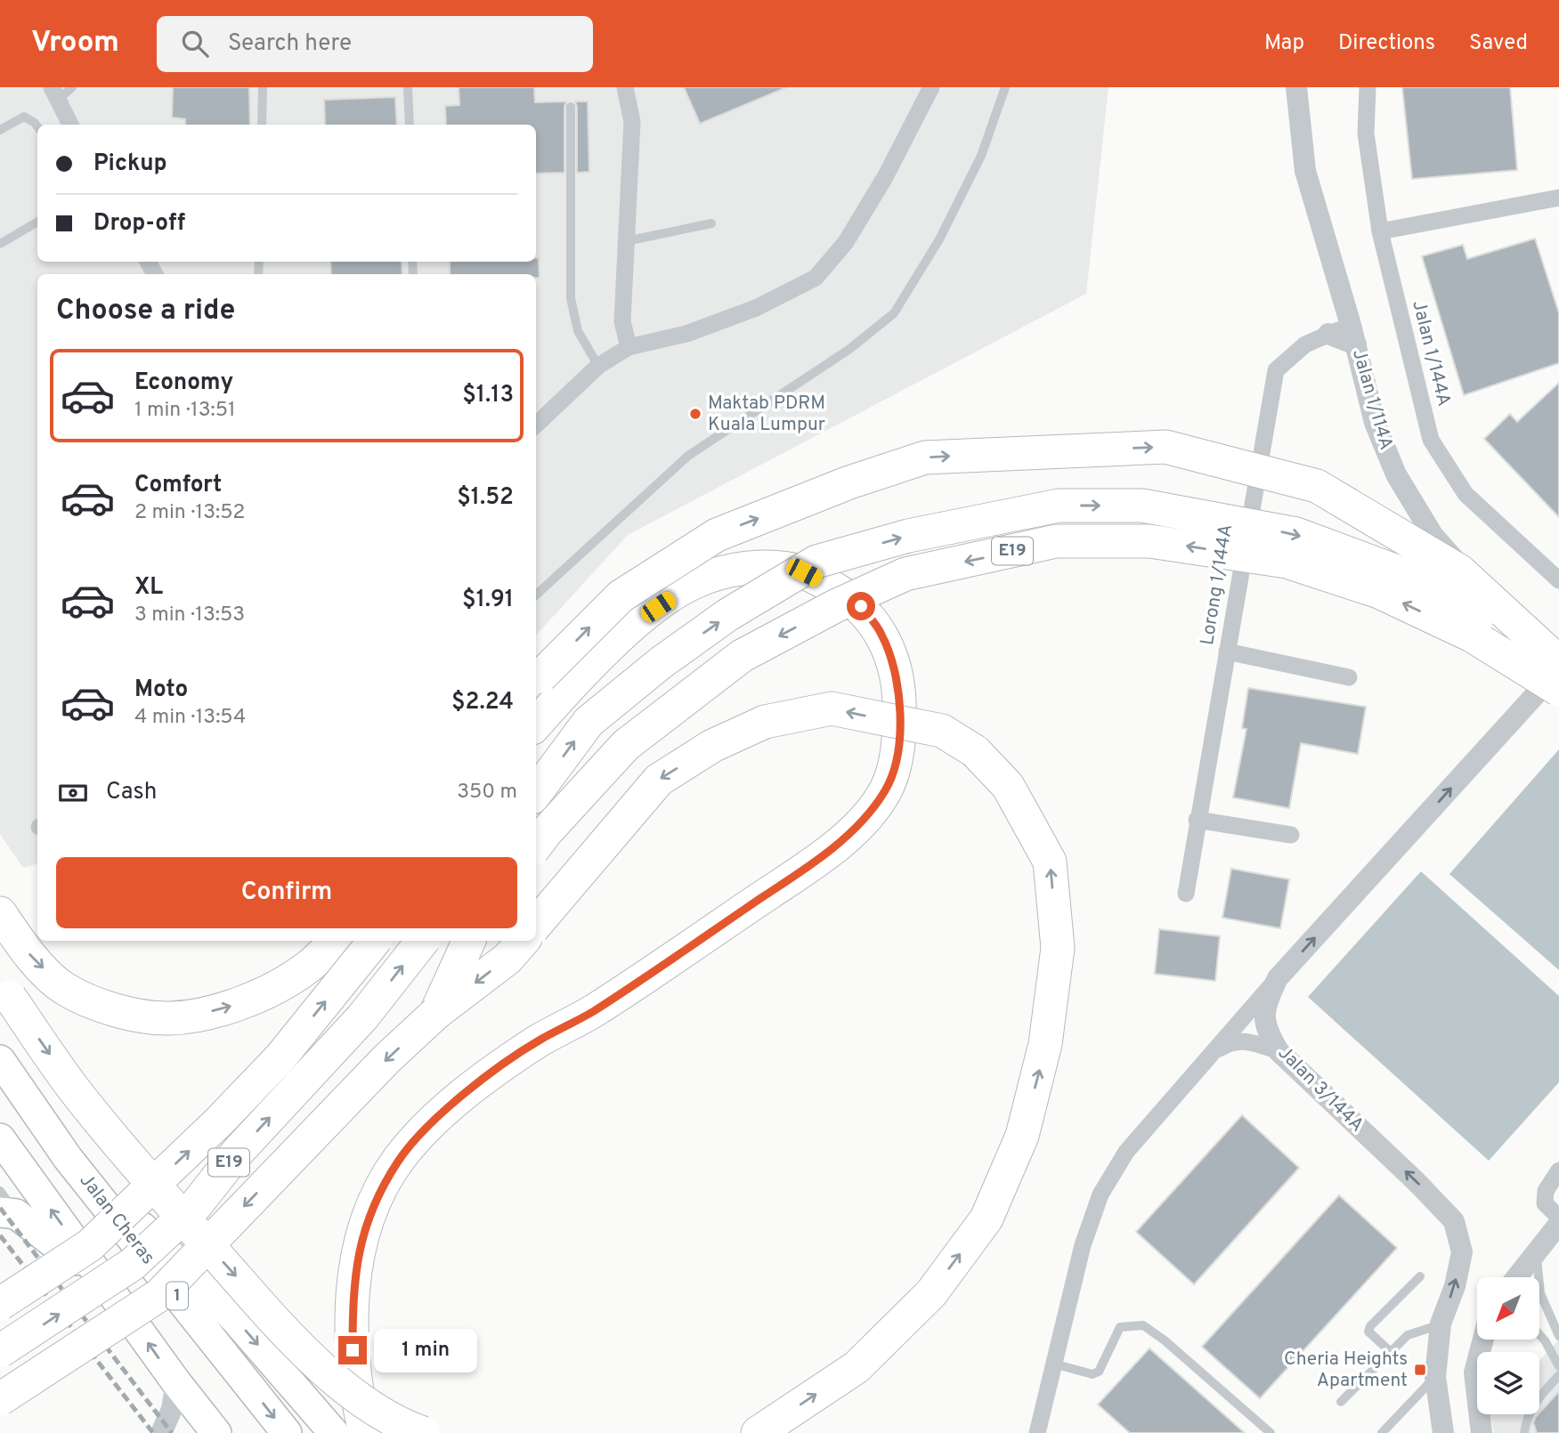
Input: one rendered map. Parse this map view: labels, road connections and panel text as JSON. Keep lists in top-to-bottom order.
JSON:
{
  "streets": {
    "highway": ["E19", "Jalan Cheras", "1"],
    "street": [
      "Jalan 1/144A",
      "Jalan 1/114A",
      "Lorong 1/144A",
      "Jalan 3/144A"
    ]
  },
  "places": {
    "other": ["Maktab PDRM Kuala Lumpur"],
    "transit": ["Cheria Heights Apartment"]
  },
  "north": "bottom left",
  "page": {
    "header": "Vroom",
    "search": "Search here",
    "nav": ["Map", "Directions", "Saved"],
    "banner": ["Pickup", "Drop-off"],
    "heading": "Choose a ride",
    "list": [
      {
        "name": "Economy",
        "note": "1 min · 13:51",
        "value": "$1.13"
      },
      {
        "name": "Comfort",
        "note": "2 min · 13:52",
        "value": "$1.52"
      },
      {
        "name": "XL",
        "note": "3 min · 13:53",
        "value": "$1.91"
      },
      {
        "name": "Moto",
        "note": "4 min · 13:54",
        "value": "$2.24"
      }
    ],
    "pay": ["Cash", "350 m"],
    "buttons": "Confirm",
    "bubble": "1 min"
  }
}
